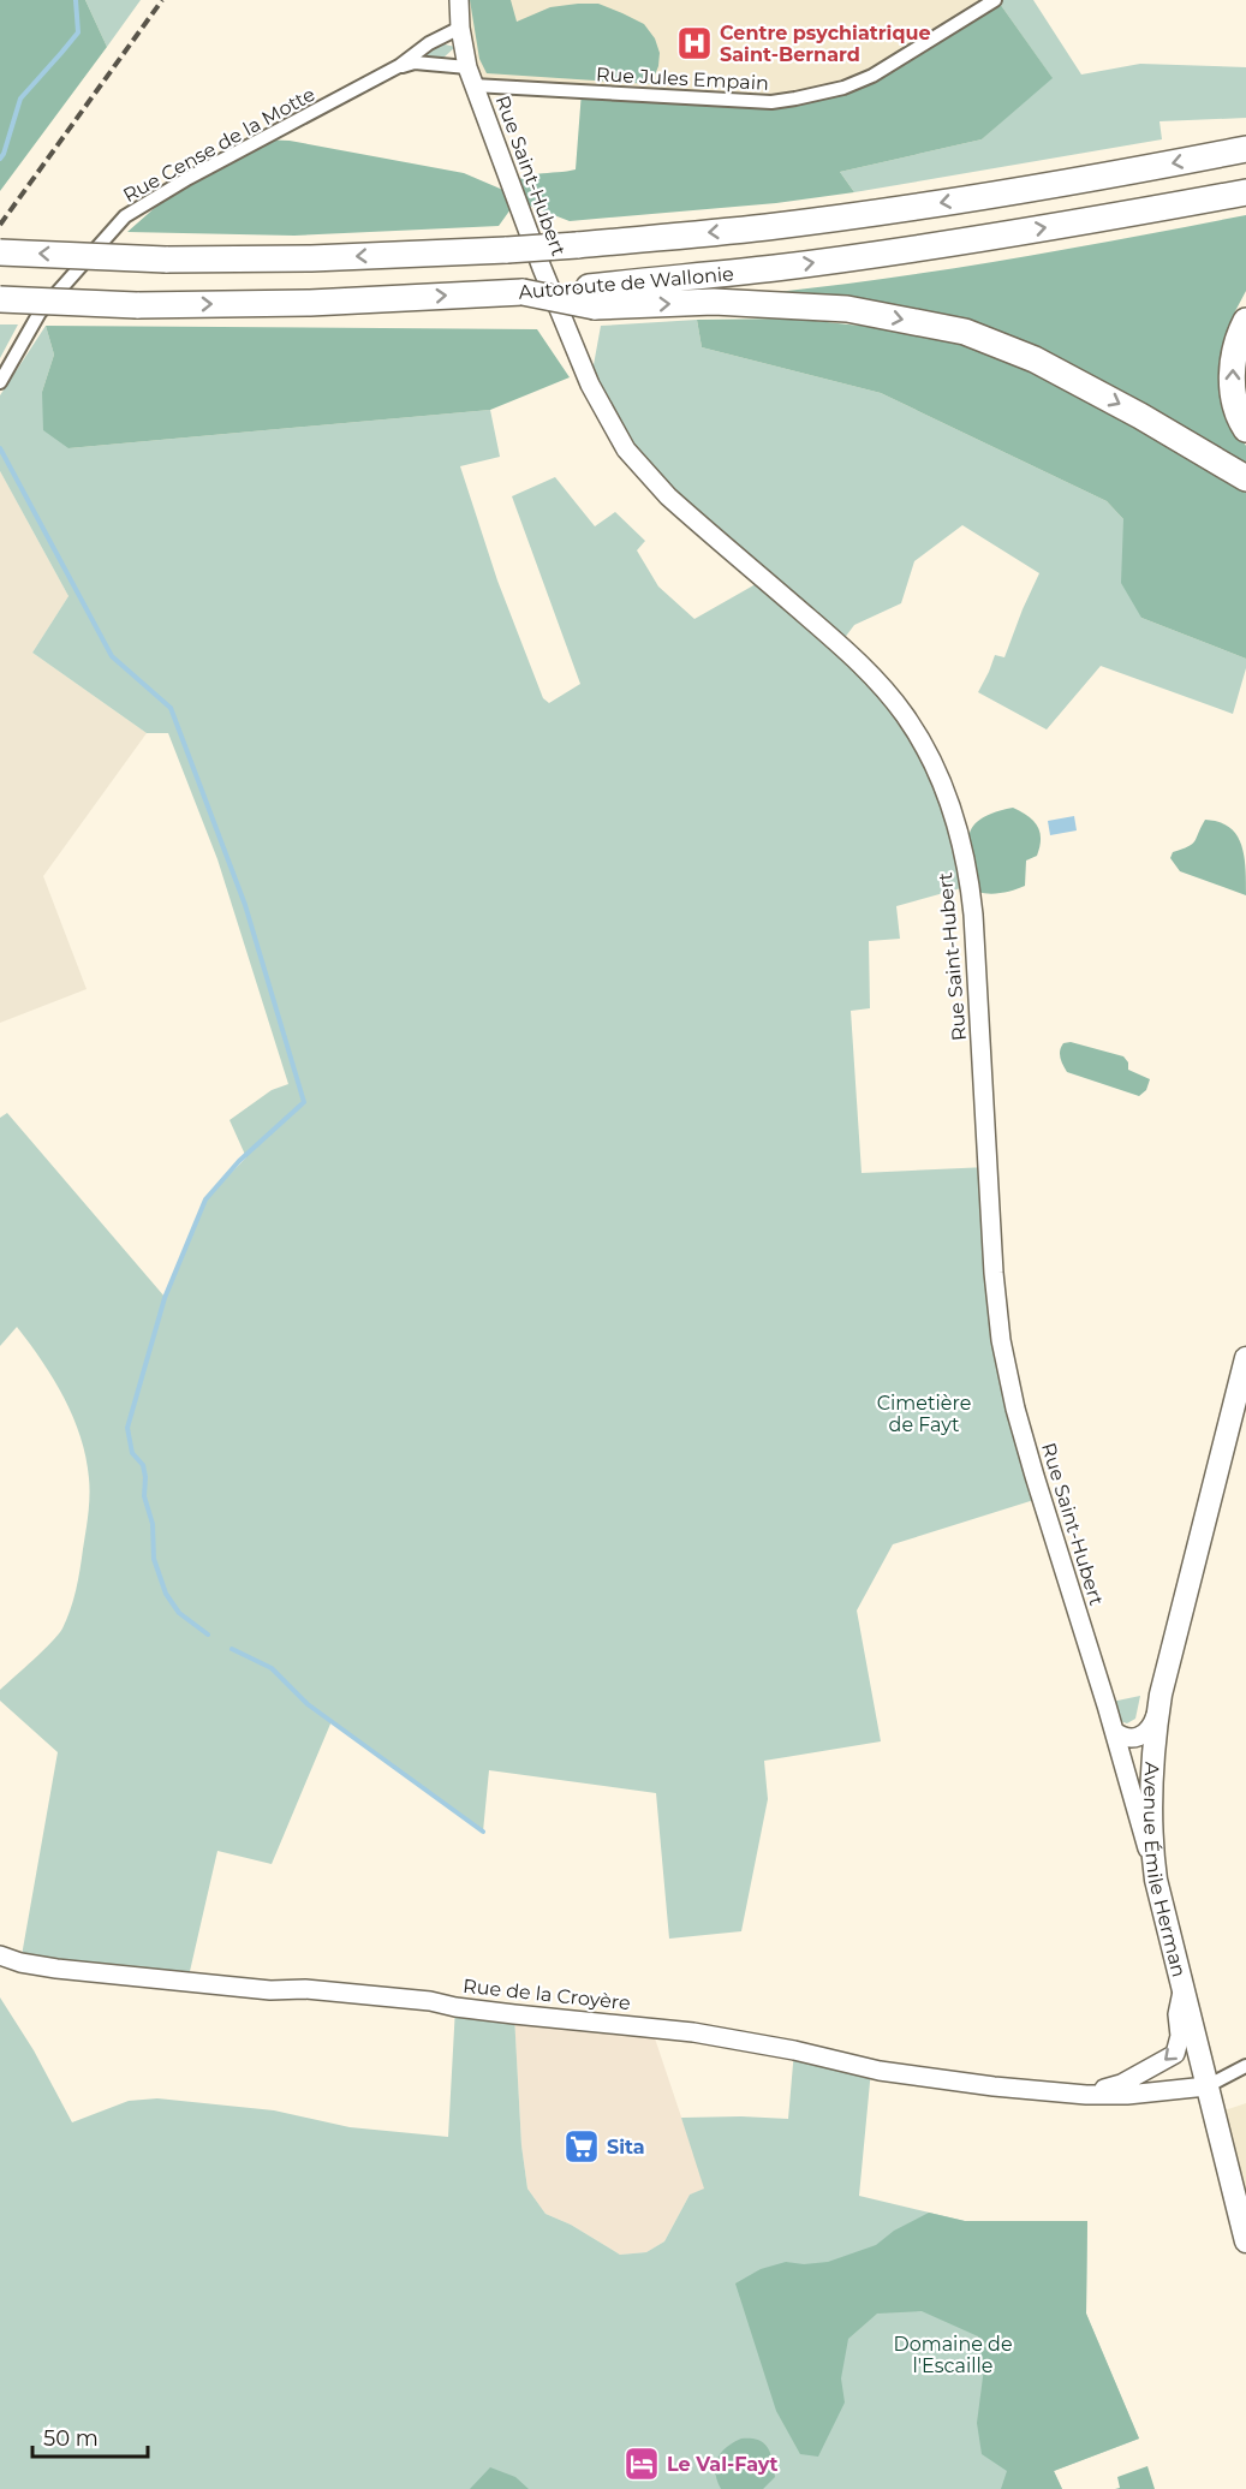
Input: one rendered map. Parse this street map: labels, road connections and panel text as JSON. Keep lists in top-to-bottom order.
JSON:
{
  "streets": {
    "highway": ["Autoroute de Wallonie"],
    "main road": ["Avenue Émile Herman"],
    "street": [
      "Rue Jules Empain",
      "Rue Cense de la Motte",
      "Rue Saint-Hubert",
      "Rue de la Croyère"
    ]
  },
  "crossings": [
    ["Rue Jules Empain", "Rue Saint-Hubert"],
    ["Rue Cense de la Motte", "Rue Saint-Hubert"],
    ["Rue Saint-Hubert", "Avenue Émile Herman"],
    ["Avenue Émile Herman", "Rue de la Croyère"]
  ],
  "parks": ["Cimetière de Fayt", "Domaine de l'Escaille"],
  "places": {
    "hospital": ["Centre psychiatrique Saint-Bernard"],
    "supermarket": ["Sita"],
    "hotel": ["Le Val-Fayt"]
  },
  "scale_bar": "50 m"
}
